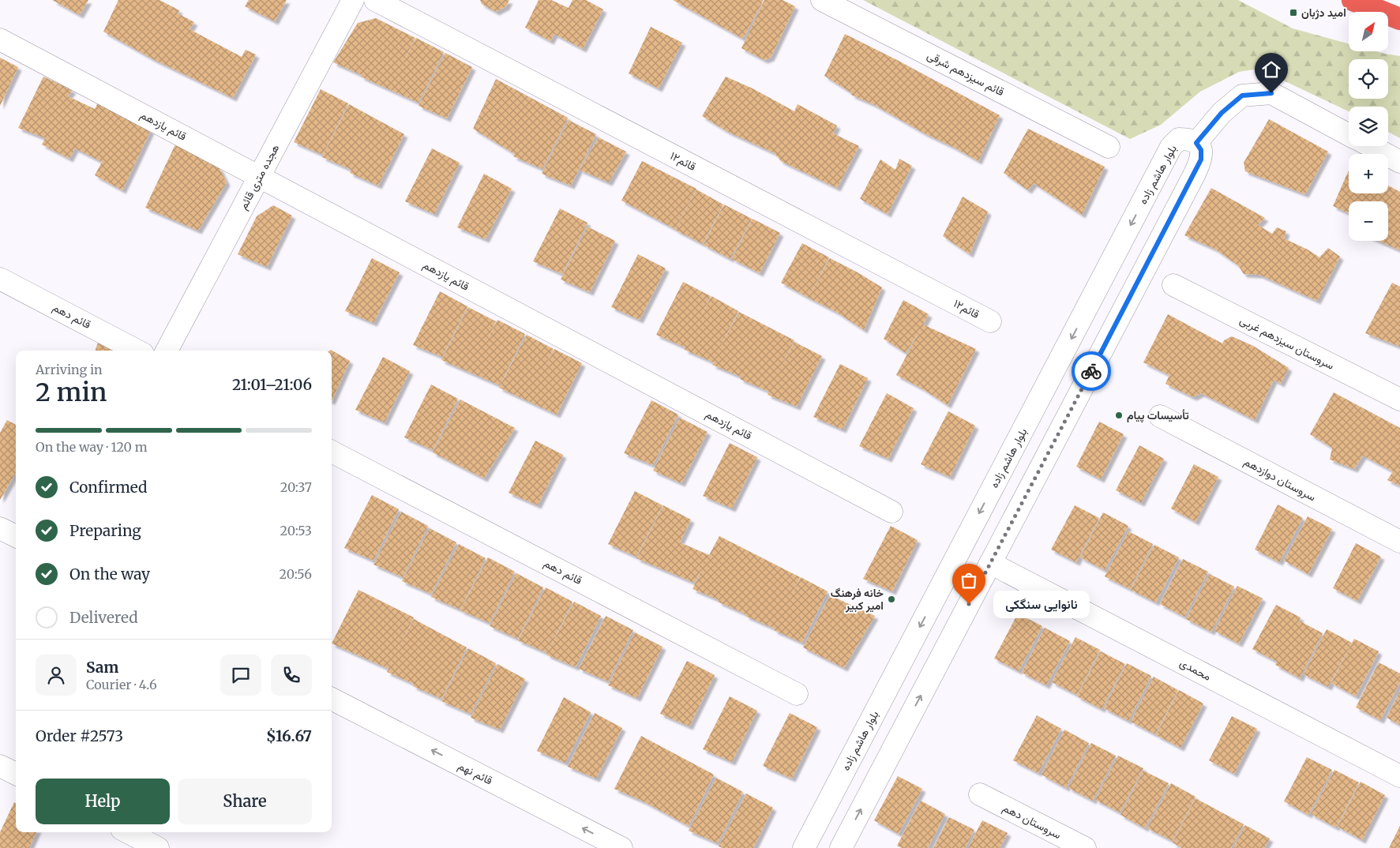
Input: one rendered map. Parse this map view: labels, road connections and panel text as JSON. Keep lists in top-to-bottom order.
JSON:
{
  "streets": {
    "street": [
      "قائم سیزدهم شرقی",
      "قائم یازدهم",
      "قائم۱۲",
      "بلوار هاشم زاده",
      "هجده متری قائم",
      "قائم دهم",
      "سروستان سیزدهم غربی",
      "سروستان دوازدهم",
      "محمدی",
      "قائم نهم",
      "سروستان دهم"
    ]
  },
  "crossings": [
    ["قائم یازدهم", "هجده متری قائم"]
  ],
  "one_way": ["قائم نهم"],
  "places": {
    "transit": ["امید دژبان"],
    "other": ["تأسیسات پیام", "خانه فرهنگ امیر کبیر", "نانوایی سنگکی"]
  },
  "north": "top right",
  "page": {
    "map_buttons": ["+", "−"],
    "heading": ["2 min", "Arriving in", "21:01–21:06"],
    "panel": [
      "Sam",
      "Courier · 4.6",
      "Order #2573",
      "$16.67"
    ],
    "bar": "On the way · 120 m",
    "list": [
      ["Confirmed", "20:37"],
      ["Preparing", "20:53"],
      ["On the way", "20:56"],
      "Delivered"
    ],
    "bubble": "نانوایی سنگکی",
    "buttons": ["Help", "Share"]
  }
}
